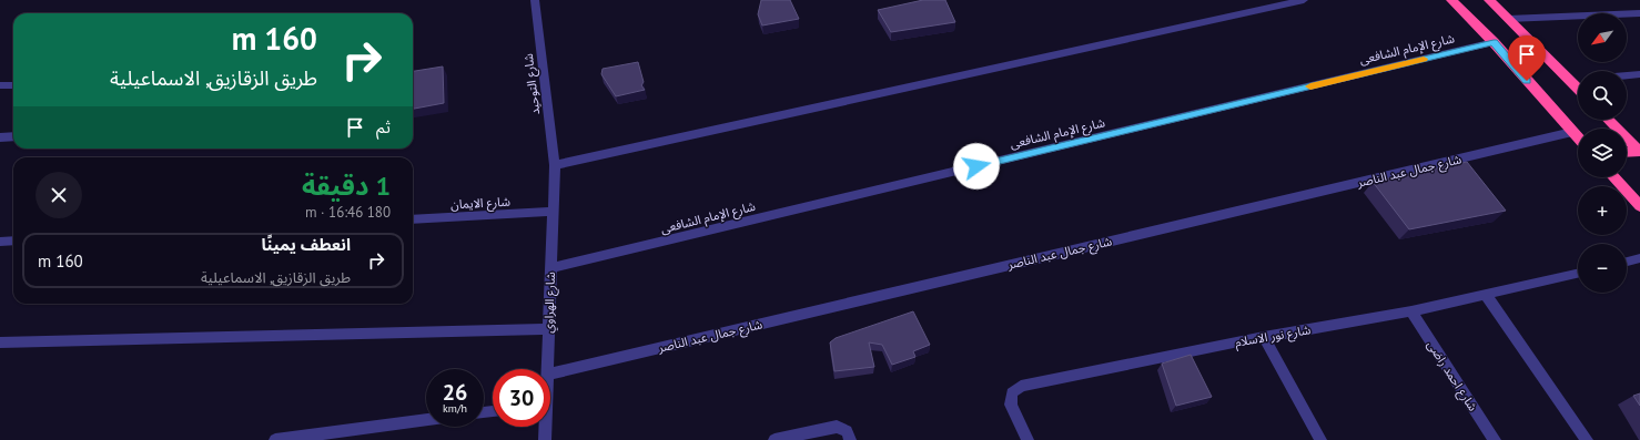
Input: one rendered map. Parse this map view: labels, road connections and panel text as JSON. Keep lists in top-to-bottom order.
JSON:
{
  "streets": {
    "street": [
      "شارع الإمام الشافعى",
      "شارع التوحيد",
      "شارع جمال عبد الناصر",
      "شارع الايمان",
      "شارع الهراوي",
      "شارع نور الاسلام",
      "شارع احمد راضى"
    ]
  },
  "crossings": [
    ["شارع الإمام الشافعى", "شارع الهراوي"],
    ["شارع التوحيد", "شارع الهراوي"],
    ["شارع الايمان", "شارع الهراوي"],
    ["شارع نور الاسلام", "شارع احمد راضى"]
  ],
  "north": "bottom left",
  "page": {
    "map_buttons": ["+", "−"],
    "turn": ["160 m", "طريق الزقازيق, الاسماعيلية"],
    "then": "ثم",
    "heading": ["1 دقيقة", "180 m · 16:46"],
    "list": [
      {
        "name": "انعطف يمينًا",
        "note": "طريق الزقازيق, الاسماعيلية",
        "value": "160 m"
      }
    ],
    "speed": "26 km/h",
    "limit": "30"
  }
}
